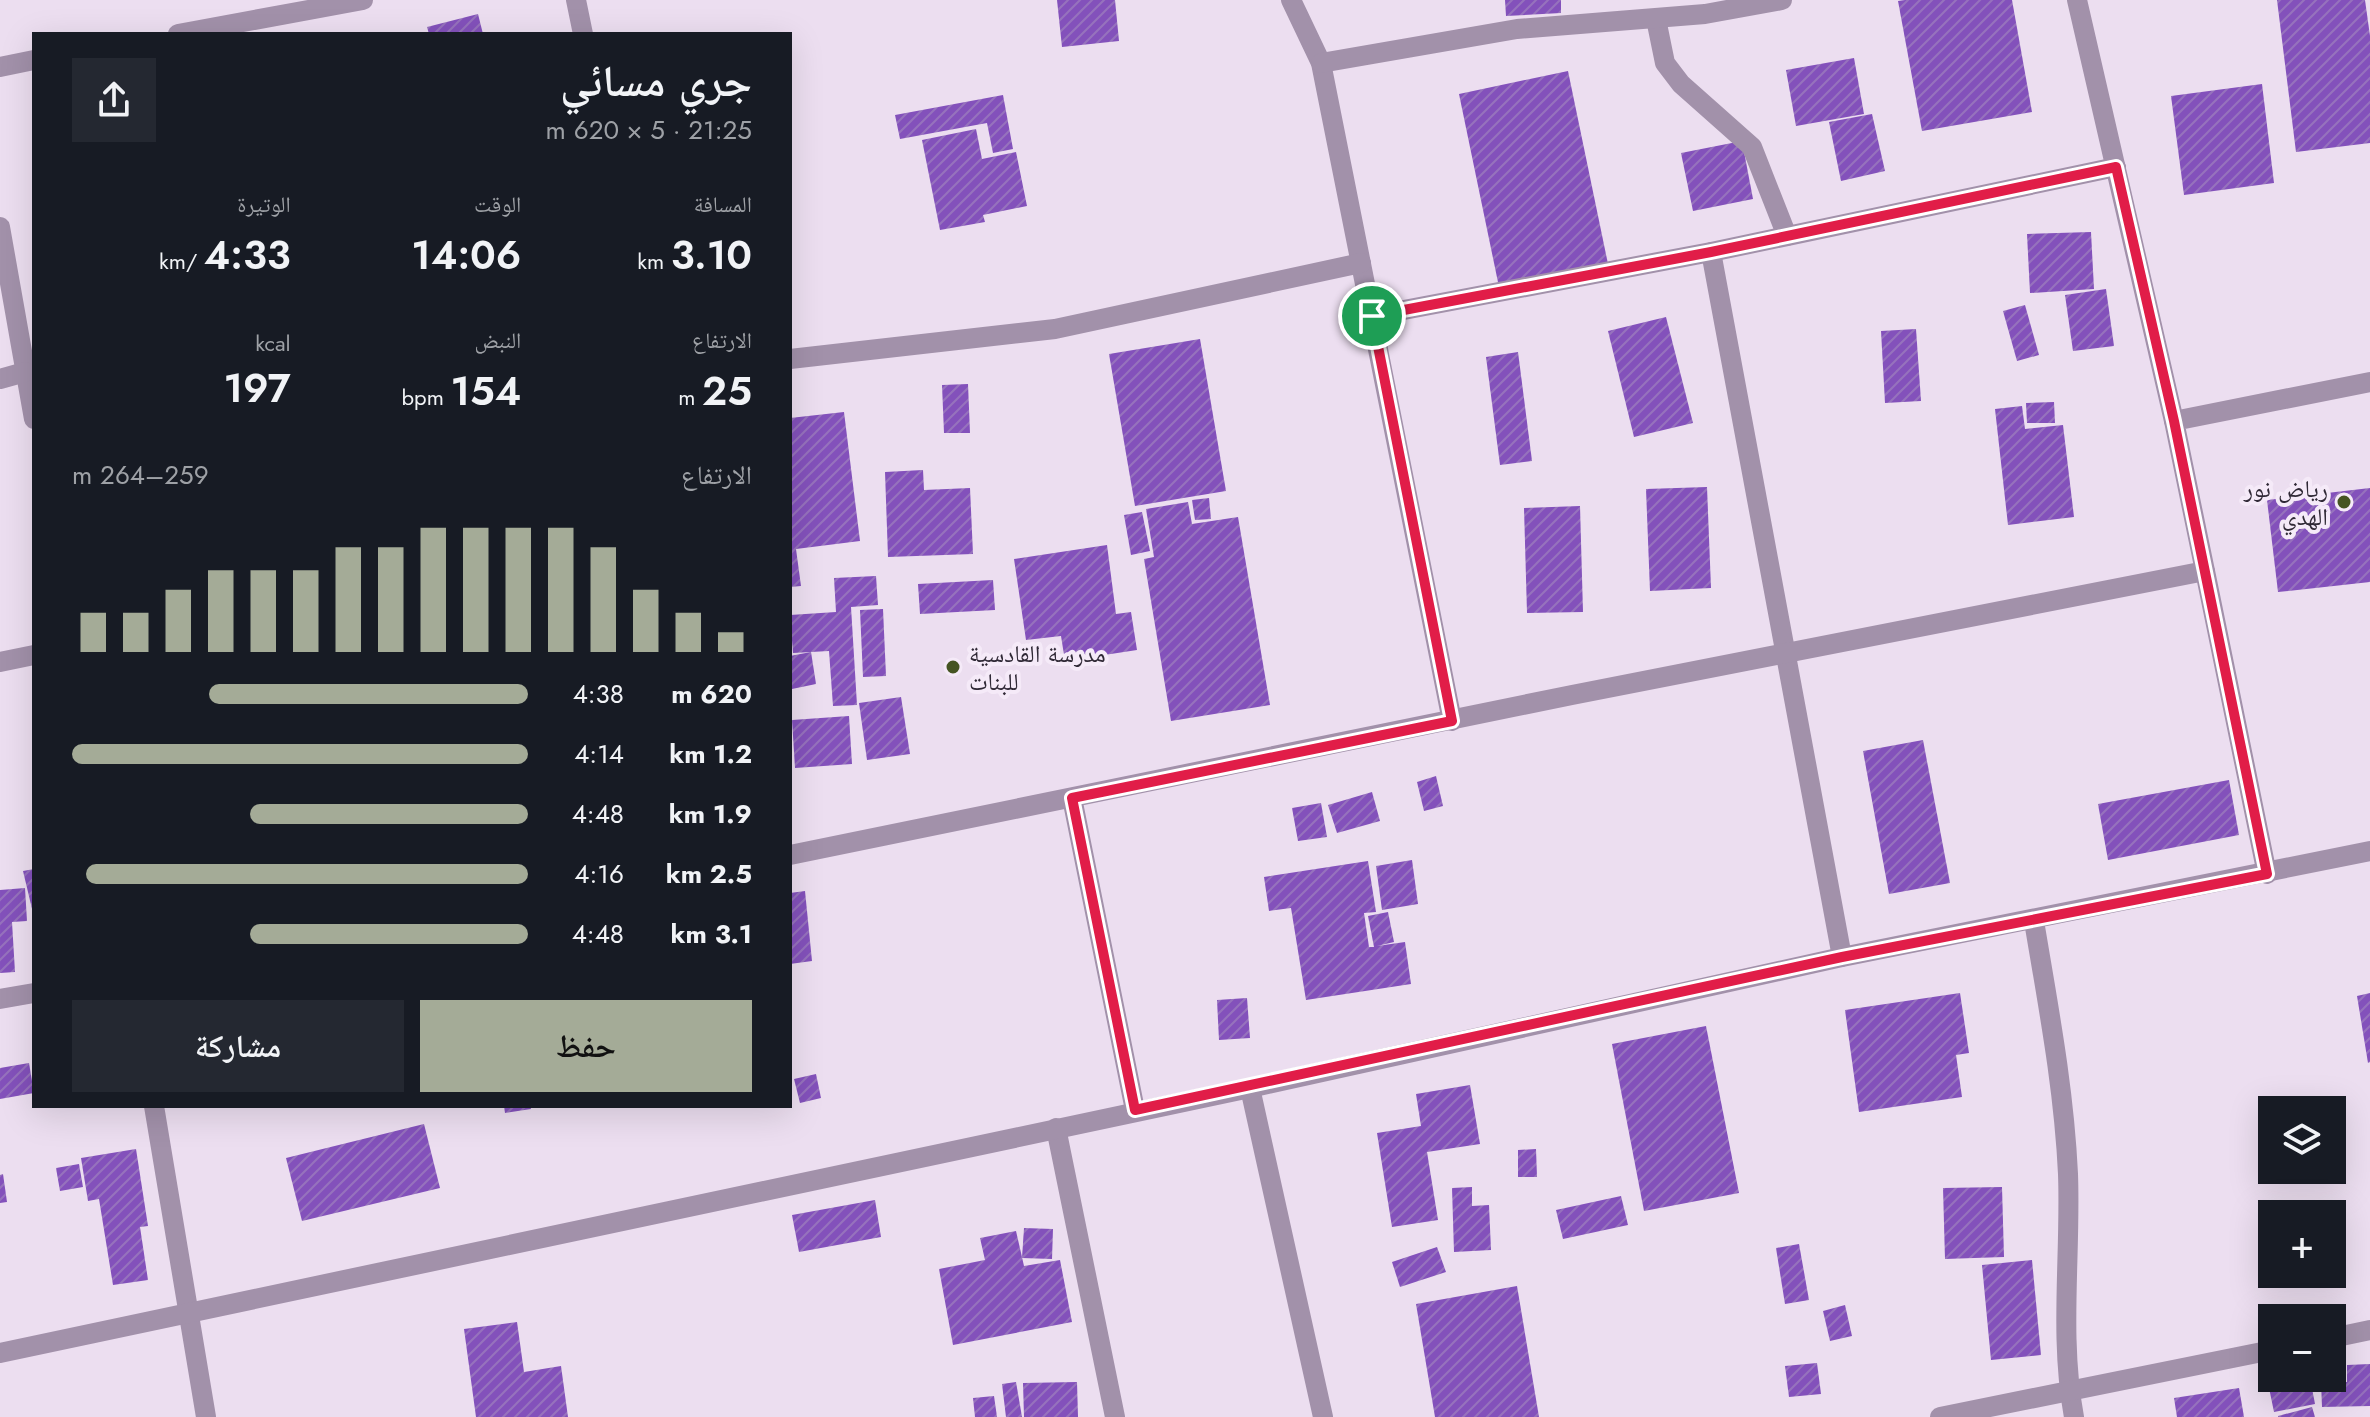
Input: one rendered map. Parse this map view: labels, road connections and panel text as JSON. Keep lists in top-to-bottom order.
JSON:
{
  "places": ["رياض نور الهدي", "مدرسة القادسية للبنات"],
  "page": {
    "heading": ["جري مسائي", "21:25 · 5 × 620 m"],
    "stats": [
      ["المسافة", "3.10 km"],
      ["الوقت", "14:06"],
      ["الوتيرة", "4:33 /km"],
      ["الارتفاع", "25 m"],
      ["النبض", "154 bpm"],
      ["kcal", "197"]
    ],
    "chart": ["الارتفاع", "259–264 m"],
    "list": [
      {
        "name": "620 m",
        "note": "4:38"
      },
      {
        "name": "1.2 km",
        "note": "4:14"
      },
      {
        "name": "1.9 km",
        "note": "4:48"
      },
      {
        "name": "2.5 km",
        "note": "4:16"
      },
      {
        "name": "3.1 km",
        "note": "4:48"
      }
    ],
    "buttons": ["حفظ", "مشاركة"],
    "map_buttons": ["+", "−"]
  }
}
